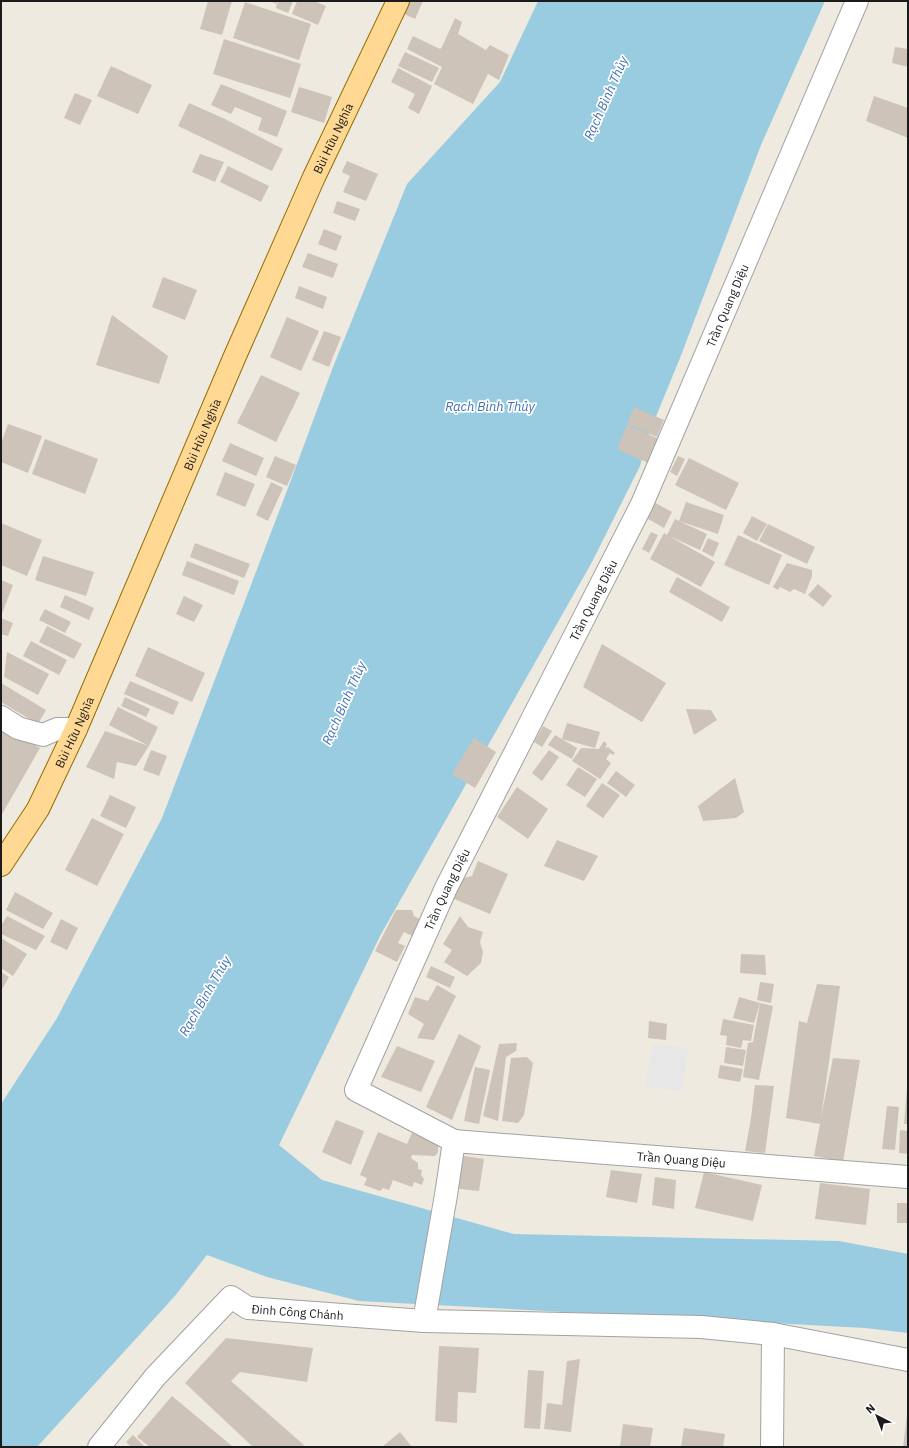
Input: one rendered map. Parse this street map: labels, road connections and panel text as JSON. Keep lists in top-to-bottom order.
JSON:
{
  "streets": {
    "main road": ["Bùi Hữu Nghĩa"],
    "street": ["Trần Quang Diệu", "Đinh Công Chánh"]
  },
  "water": ["Rạch Bình Thủy"],
  "north": "top left"
}
